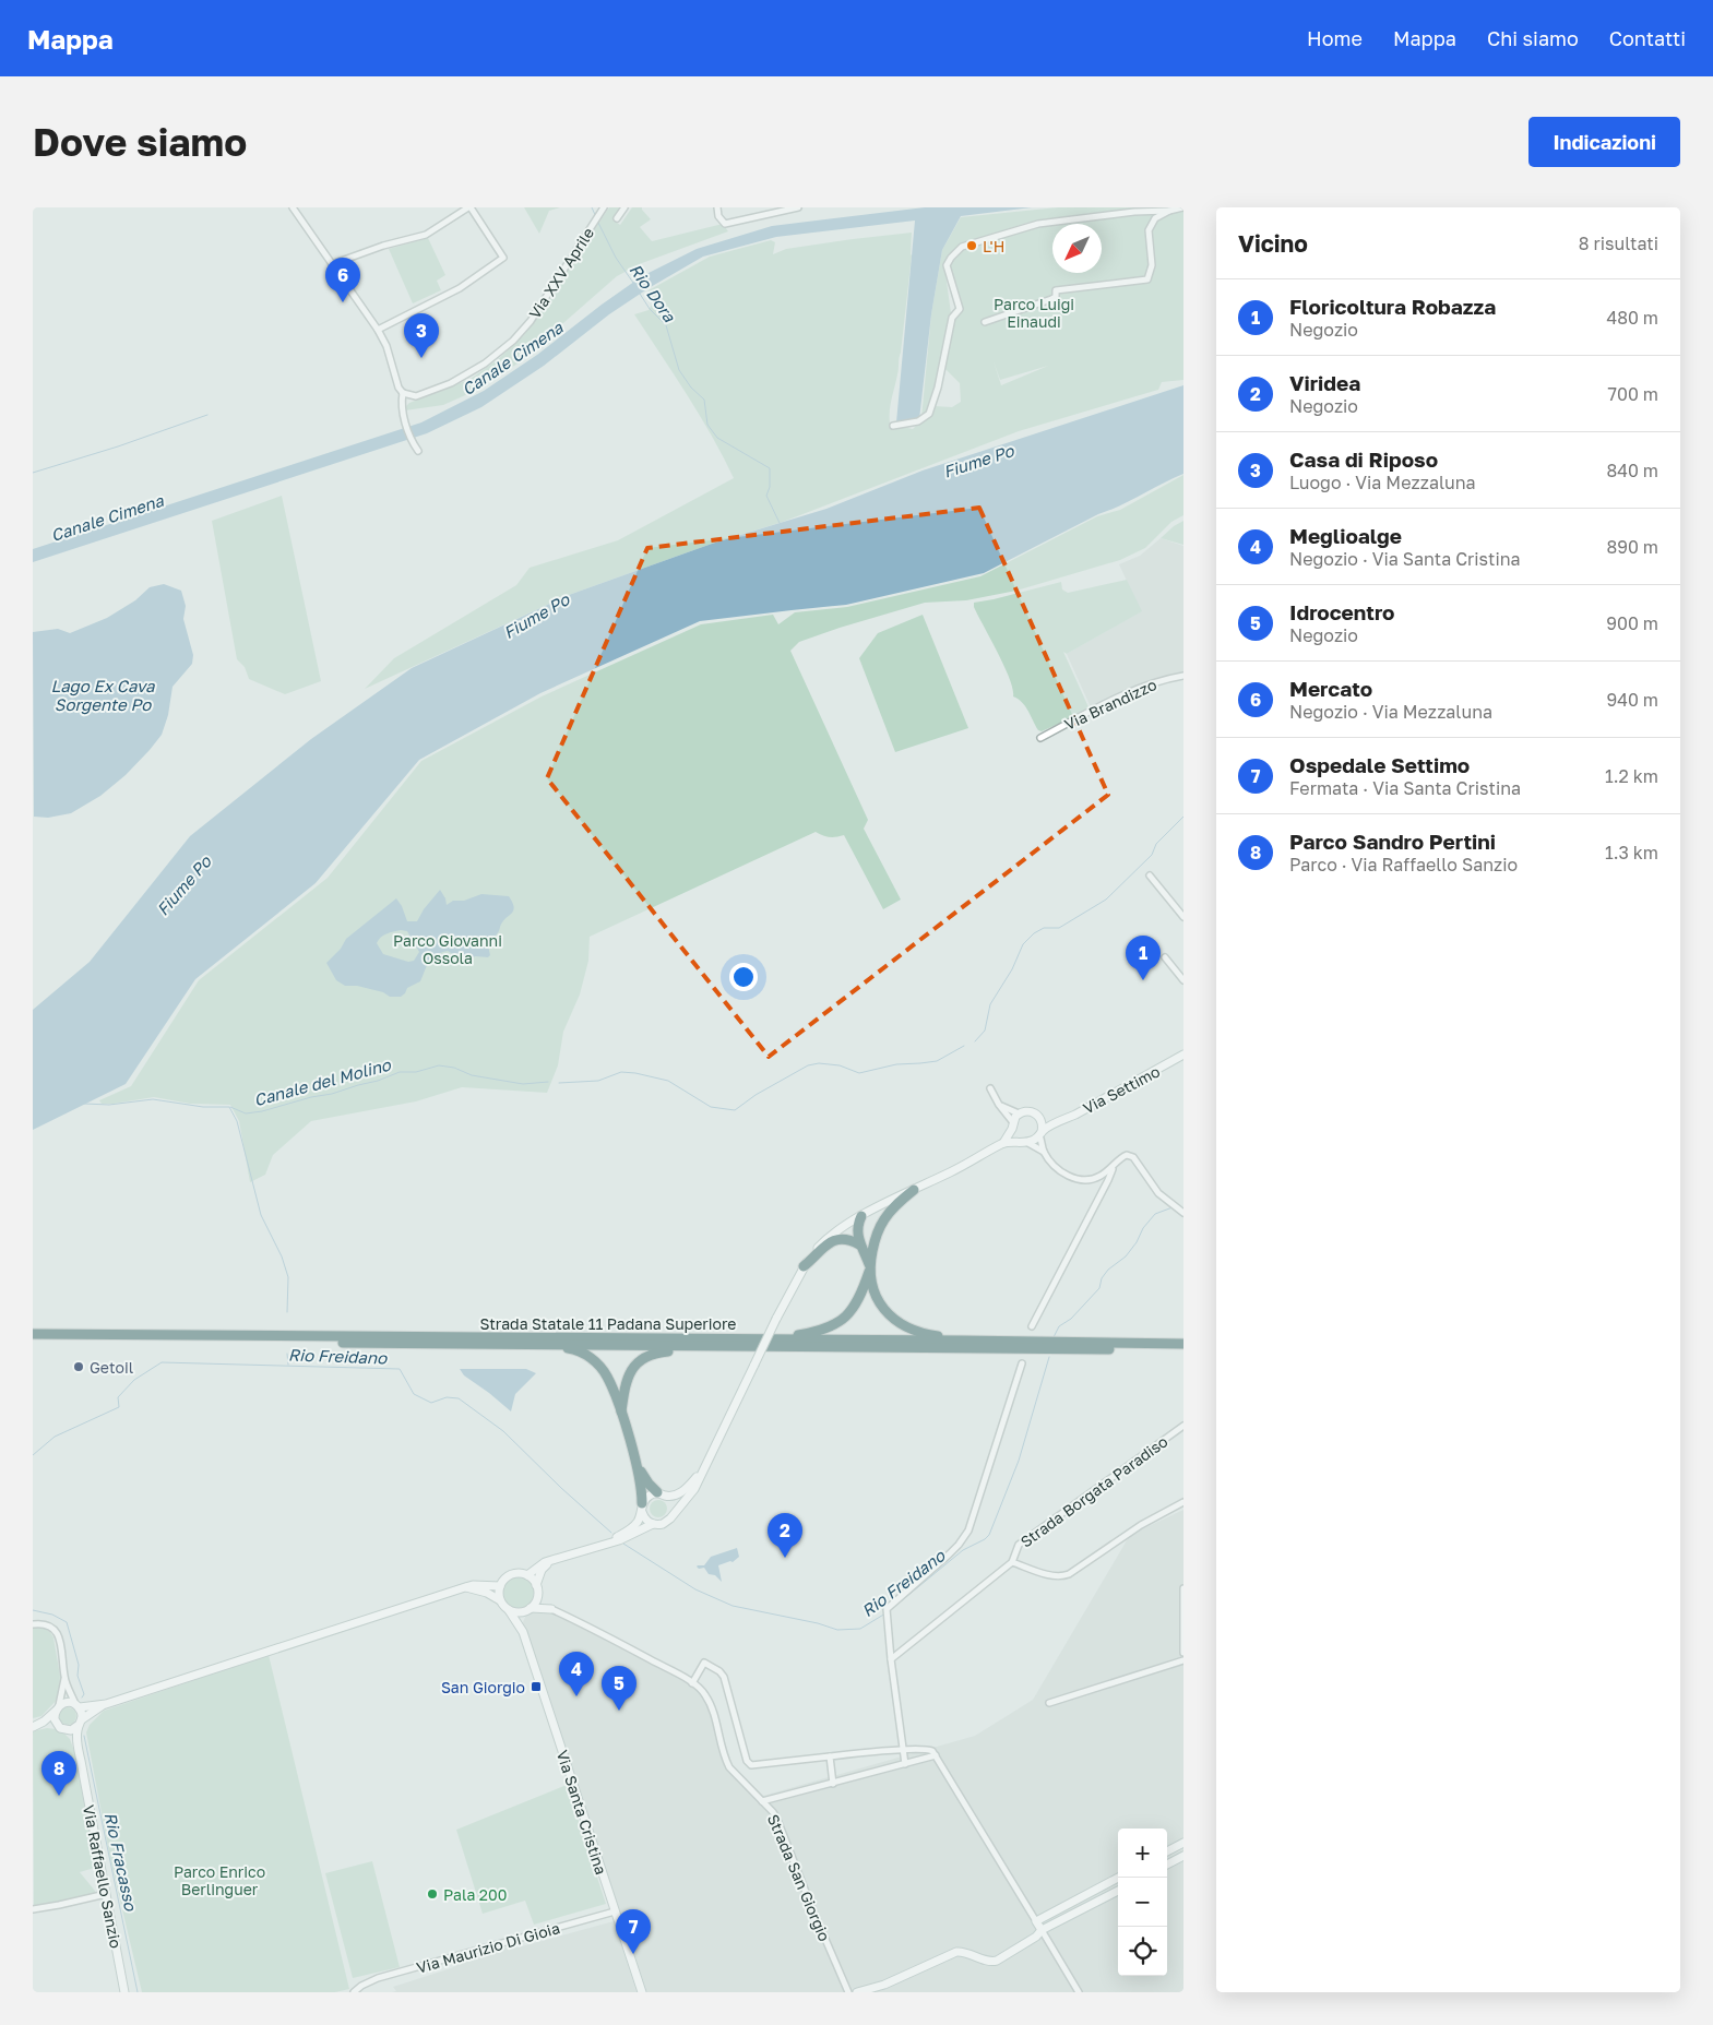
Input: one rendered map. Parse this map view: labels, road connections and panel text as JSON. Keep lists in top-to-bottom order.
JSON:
{
  "streets": {
    "highway": ["Strada Statale 11 Padana Superiore"],
    "street": [
      "Via XXV Aprile",
      "Via Brandizzo",
      "Via Settimo",
      "Strada Borgata Paradiso",
      "Via Santa Cristina",
      "Via Raffaello Sanzio",
      "Strada San Giorgio",
      "Via Maurizio Di Gioia"
    ]
  },
  "crossings": [
    ["Via Santa Cristina", "Strada San Giorgio"],
    ["Via Santa Cristina", "Via Maurizio Di Gioia"]
  ],
  "water": [
    "Rio Dora",
    "Canale Cimena",
    "Fiume Po",
    "Lago Ex Cava Sorgente Po",
    "Canale del Molino",
    "Rio Freidano",
    "Rio Fracasso"
  ],
  "parks": ["Parco Luigi Einaudi", "Parco Giovanni Ossola", "Parco Enrico Berlinguer"],
  "places": {
    "other": ["L'H", "Getoil", "Pala 200"],
    "transit": ["San Giorgio"]
  },
  "north": "bottom left",
  "page": {
    "header": "Mappa",
    "nav": [
      "Home",
      "Mappa",
      "Chi siamo",
      "Contatti"
    ],
    "buttons": "Indicazioni",
    "title": "Dove siamo",
    "heading": ["Vicino", "8 risultati"],
    "pins": [
      "6",
      "3",
      "1",
      "2",
      "4",
      "5",
      "8",
      "7"
    ],
    "list": [
      {
        "mark": "1",
        "name": "Floricoltura Robazza",
        "note": "Negozio",
        "value": "480 m"
      },
      {
        "mark": "2",
        "name": "Viridea",
        "note": "Negozio",
        "value": "700 m"
      },
      {
        "mark": "3",
        "name": "Casa di Riposo",
        "note": "Luogo · Via Mezzaluna",
        "value": "840 m"
      },
      {
        "mark": "4",
        "name": "Meglioalge",
        "note": "Negozio · Via Santa Cristina",
        "value": "890 m"
      },
      {
        "mark": "5",
        "name": "Idrocentro",
        "note": "Negozio",
        "value": "900 m"
      },
      {
        "mark": "6",
        "name": "Mercato",
        "note": "Negozio · Via Mezzaluna",
        "value": "940 m"
      },
      {
        "mark": "7",
        "name": "Ospedale Settimo",
        "note": "Fermata · Via Santa Cristina",
        "value": "1.2 km"
      },
      {
        "mark": "8",
        "name": "Parco Sandro Pertini",
        "note": "Parco · Via Raffaello Sanzio",
        "value": "1.3 km"
      }
    ],
    "map_buttons": ["+", "−"]
  }
}
